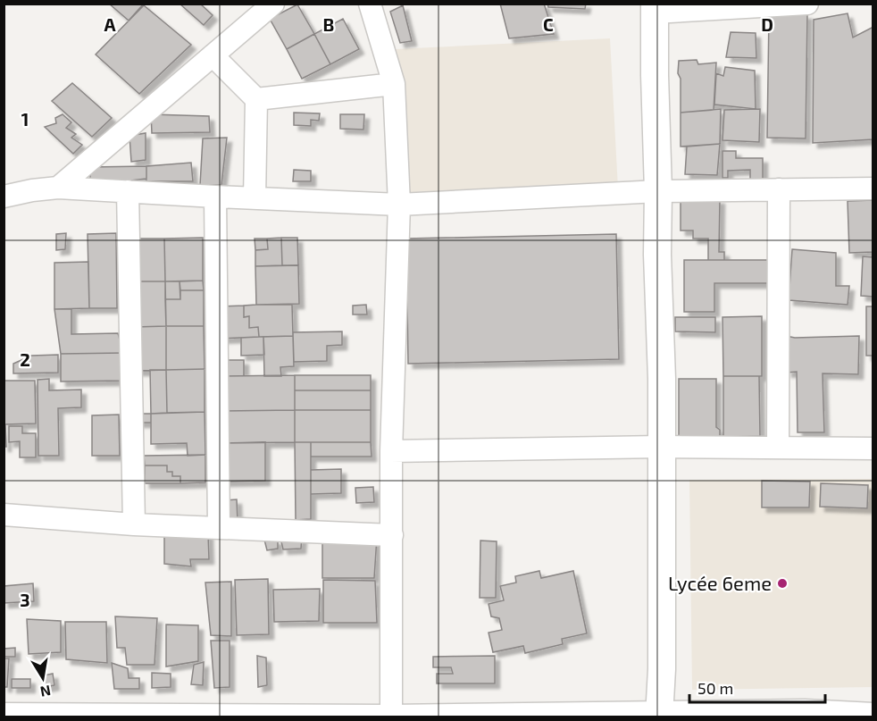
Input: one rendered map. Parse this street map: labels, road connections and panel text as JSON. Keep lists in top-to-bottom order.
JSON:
{
  "places": ["Lycée 6eme"],
  "scale_bar": "50 m",
  "north": "bottom",
  "grid": {
    "columns": [
      "A",
      "B",
      "C",
      "D"
    ],
    "rows": ["1", "2", "3"]
  }
}
